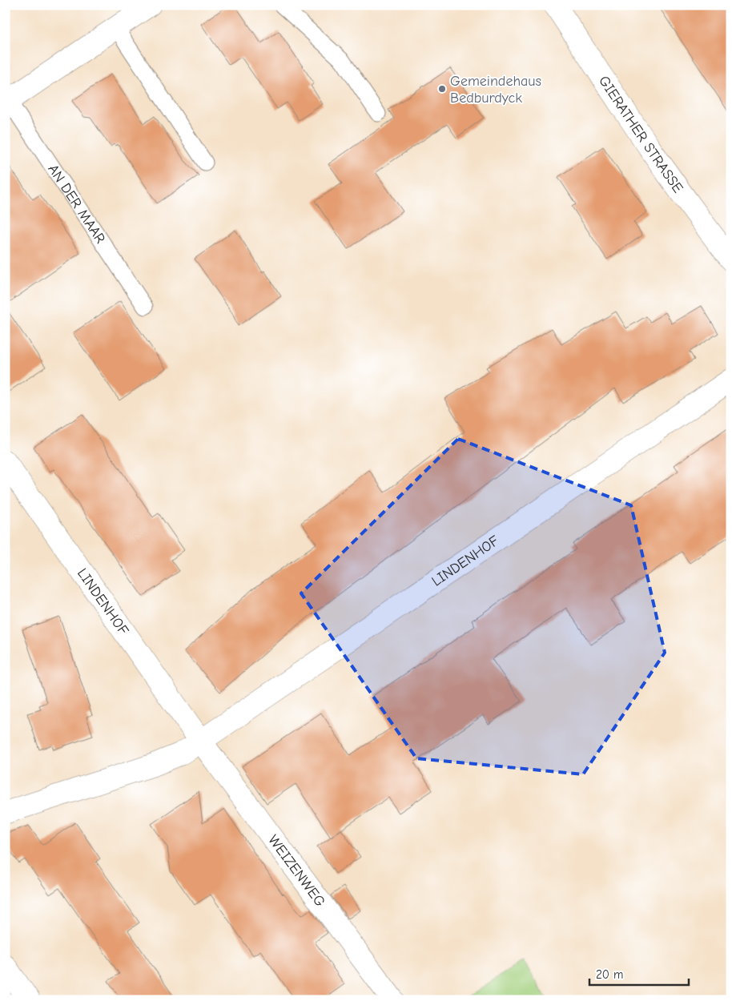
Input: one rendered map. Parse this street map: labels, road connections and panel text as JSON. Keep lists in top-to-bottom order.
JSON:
{
  "streets": {
    "street": [
      "GIERATHER STRASSE",
      "AN DER MAAR",
      "LINDENHOF",
      "WEIZENWEG"
    ]
  },
  "crossings": [
    ["LINDENHOF", "WEIZENWEG"]
  ],
  "places": ["Gemeindehaus Bedburdyck"],
  "scale_bar": "20 m"
}
